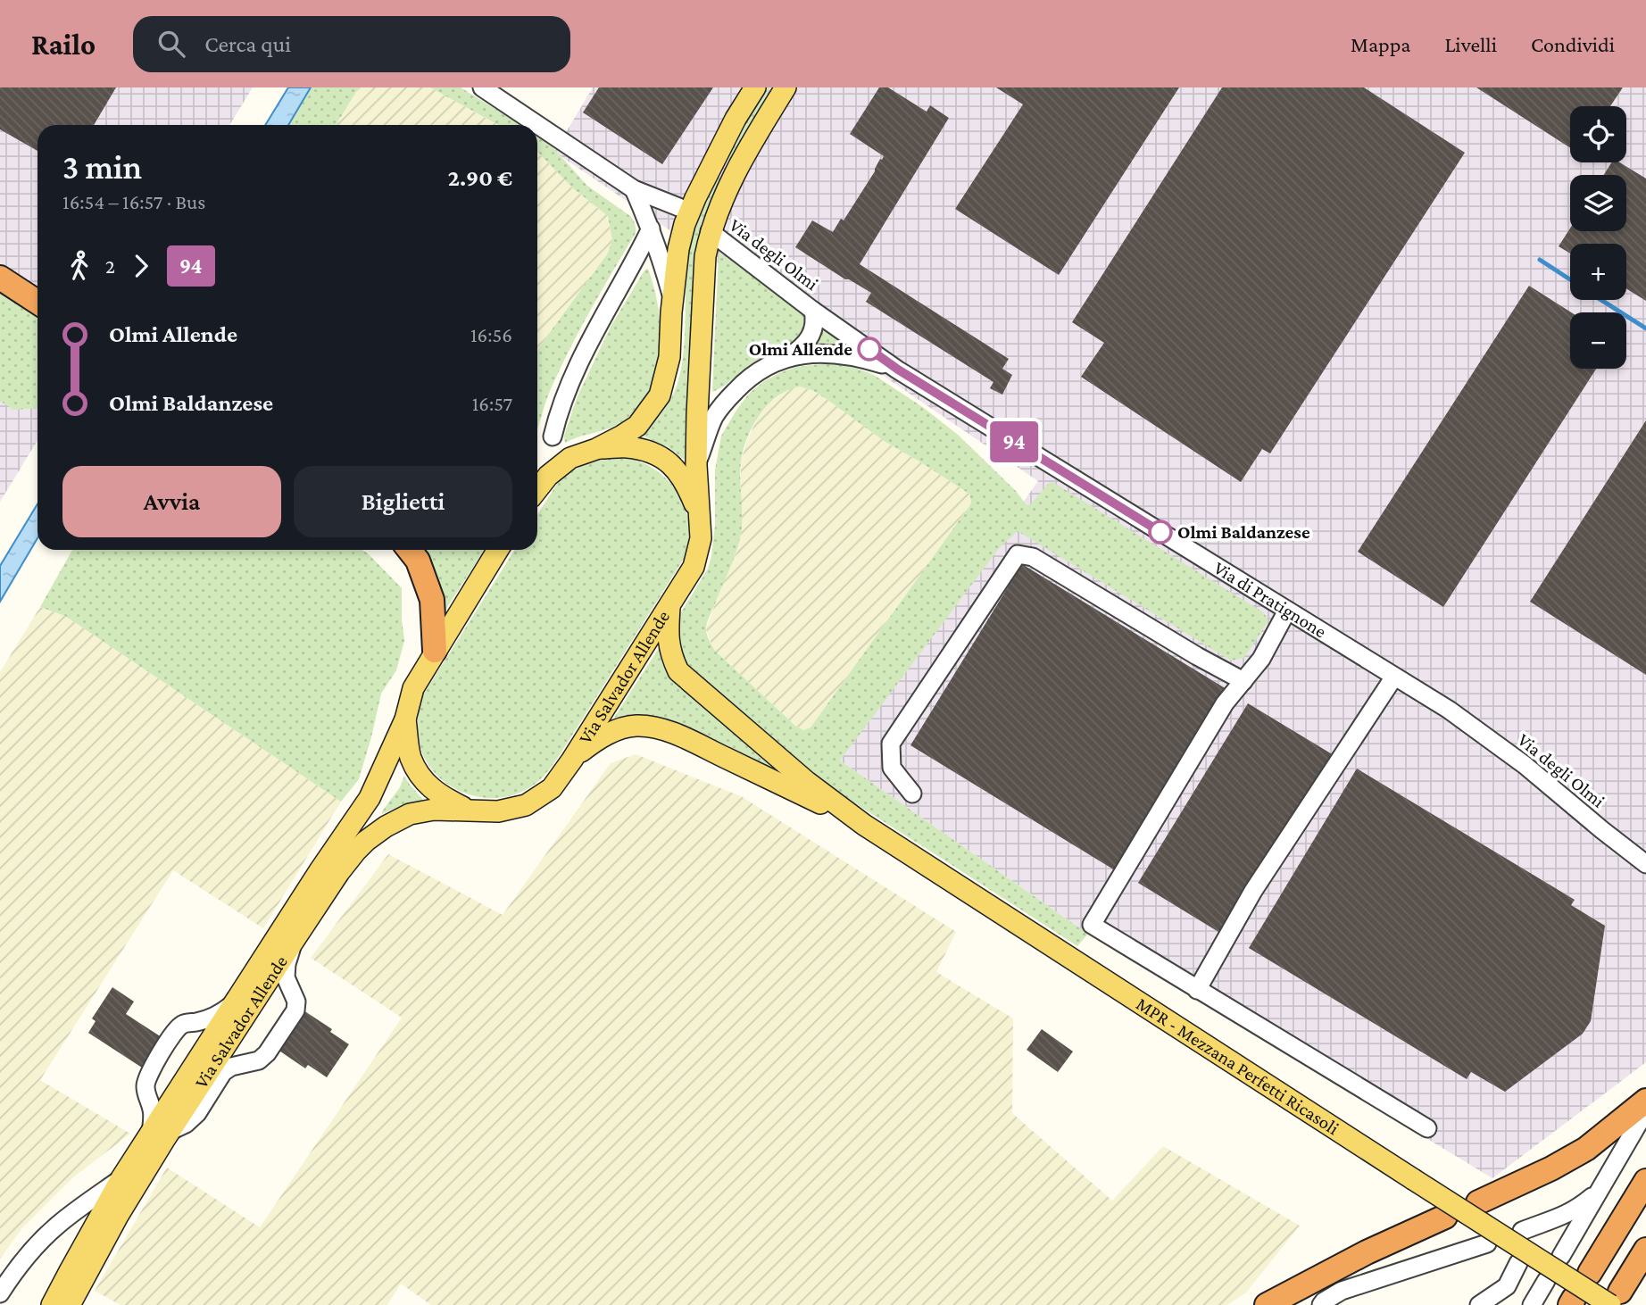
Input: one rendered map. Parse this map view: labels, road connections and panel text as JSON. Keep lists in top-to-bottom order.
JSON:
{
  "streets": {
    "main road": ["Via Salvador Allende", "MPR - Mezzana Perfetti Ricasoli"],
    "street": ["Via degli Olmi", "Via di Pratignone"]
  },
  "crossings": [
    ["Via degli Olmi", "Via di Pratignone"],
    ["Via degli Olmi", "Via Salvador Allende"],
    ["Via Salvador Allende", "MPR - Mezzana Perfetti Ricasoli"]
  ],
  "places": ["Olmi Allende", "Olmi Baldanzese"],
  "lines": ["bus line 94"],
  "page": {
    "header": "Railo",
    "search": "Cerca qui",
    "nav": ["Mappa", "Livelli", "Condividi"],
    "on_map": "94",
    "map_buttons": ["+", "−"],
    "heading": ["3 min", "16:54 – 16:57 · Bus", "2.90 €"],
    "legs": ["2", "94"],
    "list": [
      {
        "name": "Olmi Allende",
        "value": "16:56"
      },
      {
        "name": "Olmi Baldanzese",
        "value": "16:57"
      }
    ],
    "buttons": ["Avvia", "Biglietti"]
  }
}
